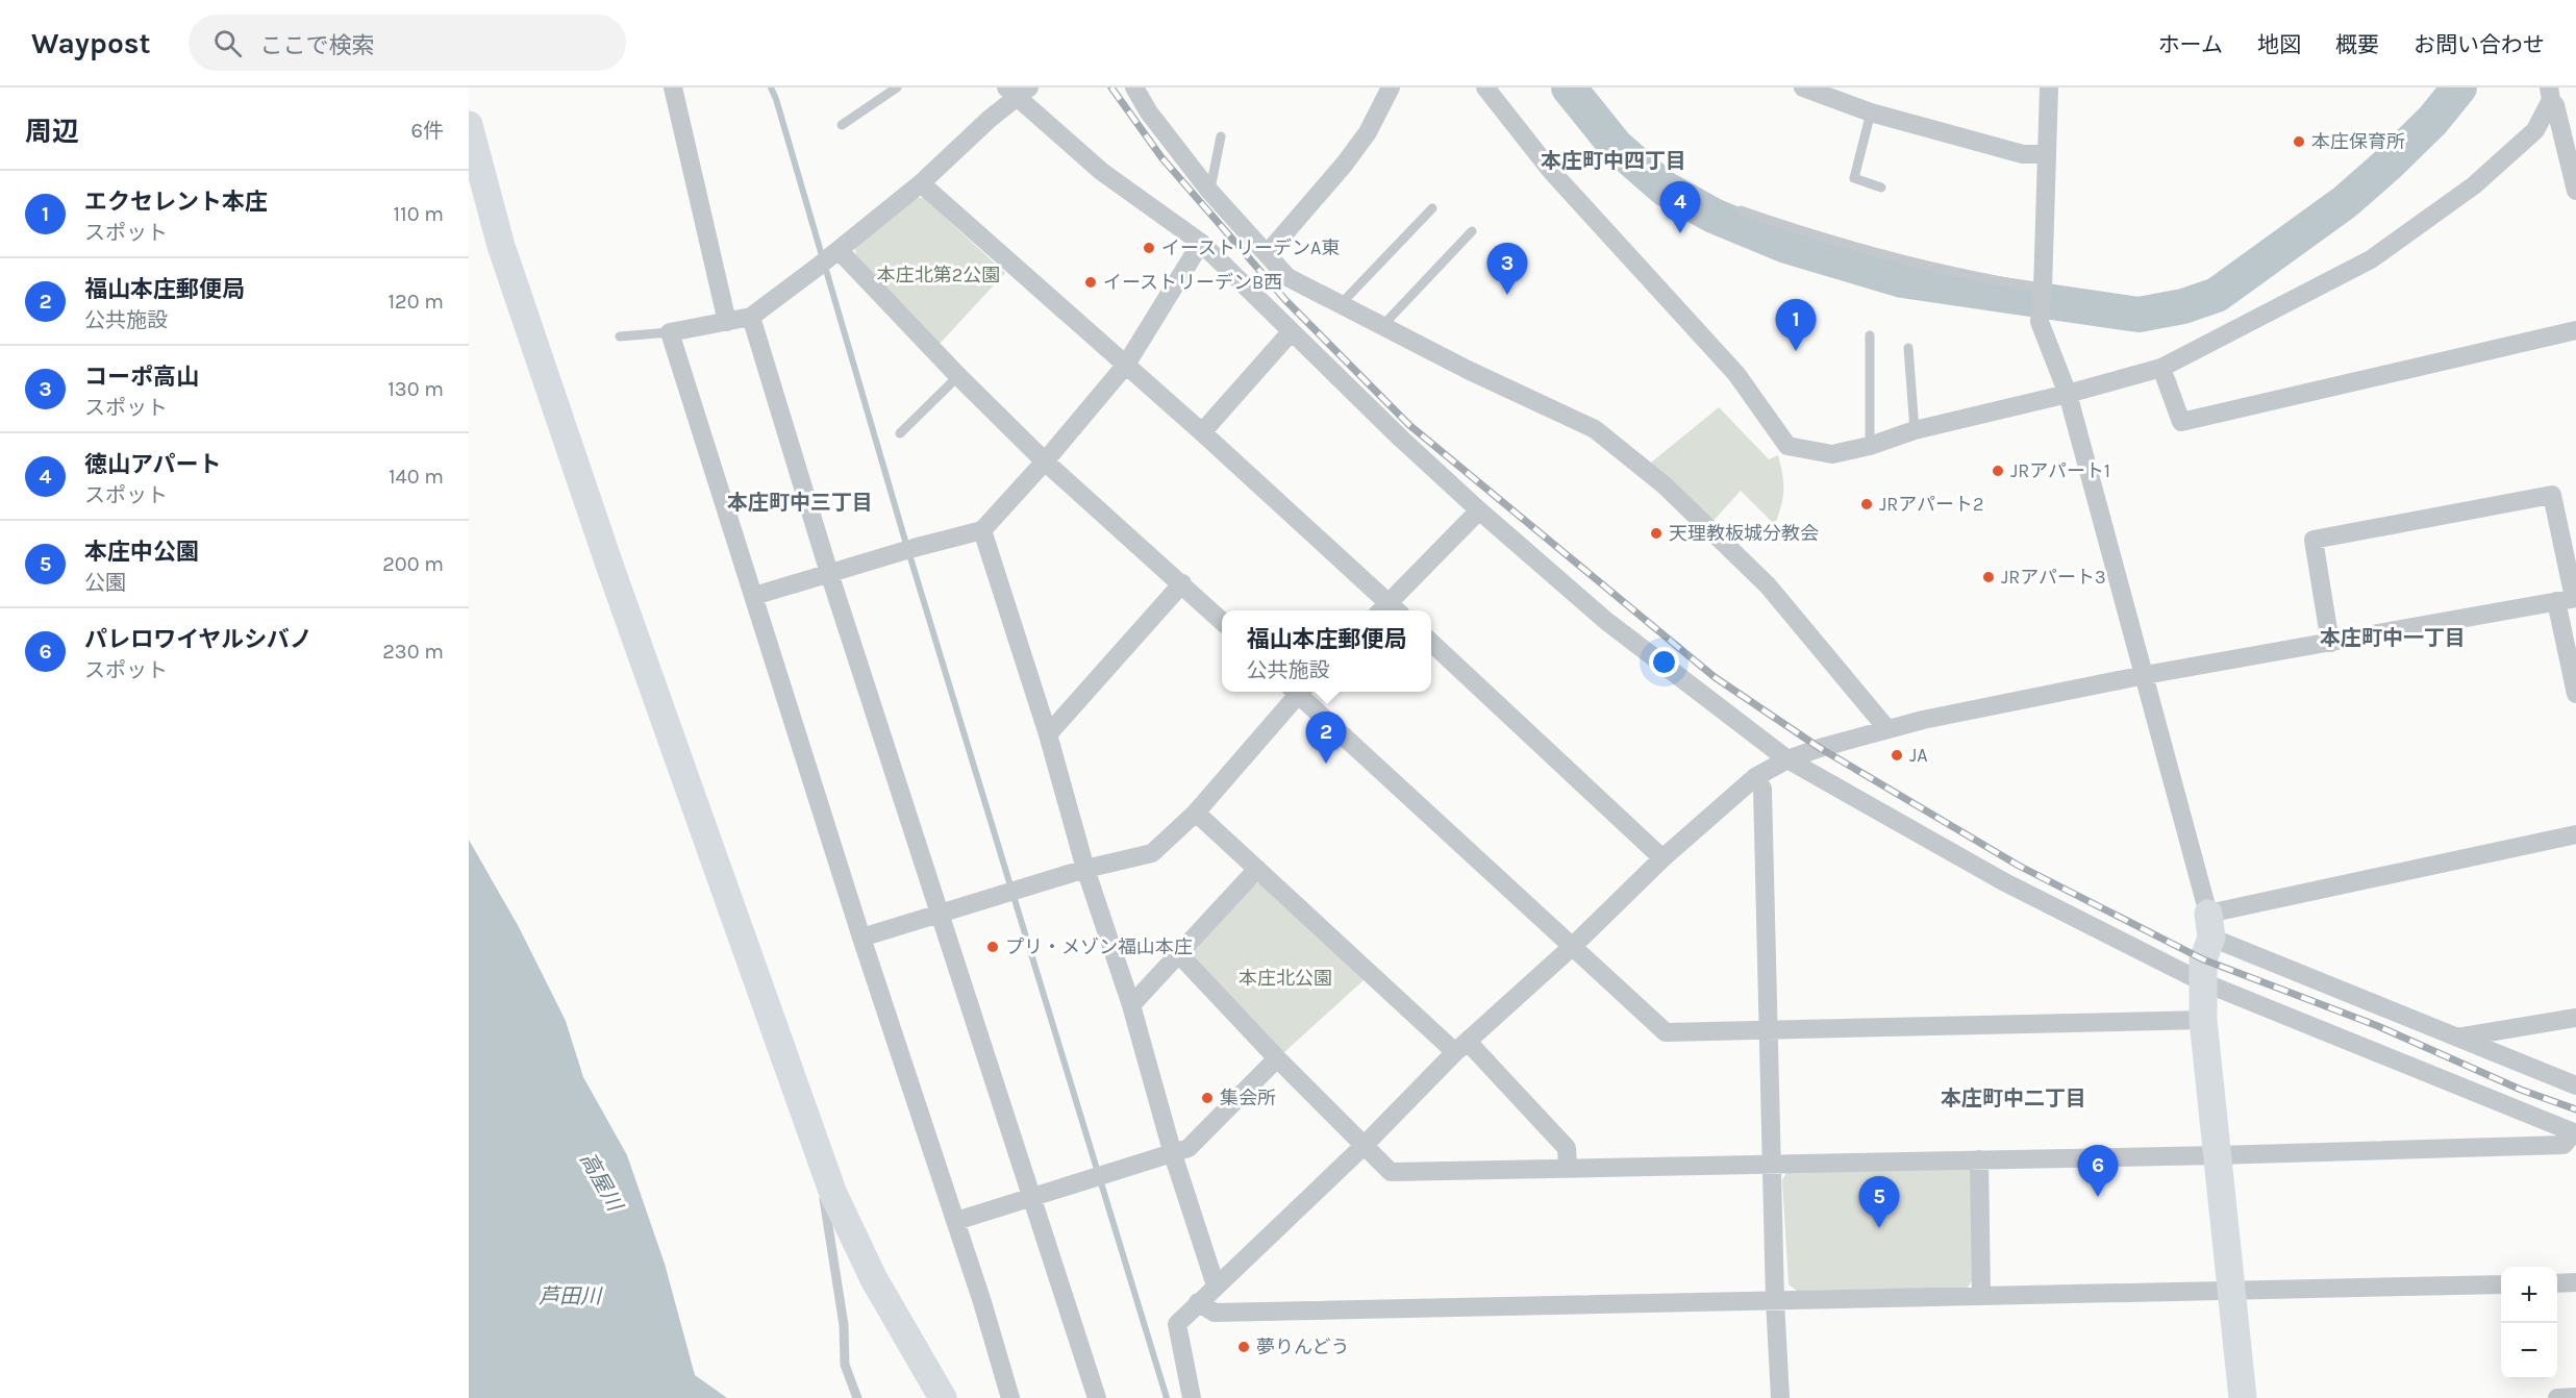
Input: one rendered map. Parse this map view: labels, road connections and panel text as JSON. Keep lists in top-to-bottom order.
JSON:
{
  "districts": [
    "本庄町中四丁目",
    "本庄町中三丁目",
    "本庄町中一丁目",
    "本庄町中二丁目"
  ],
  "water": ["高屋川", "芦田川"],
  "parks": ["本庄北第2公園", "本庄北公園"],
  "places": [
    "本庄保育所",
    "イーストリーデンA東",
    "イーストリーデンB西",
    "JRアパート1",
    "JRアパート2",
    "天理教板城分教会",
    "JRアパート3",
    "JA",
    "プリ・メゾン福山本庄",
    "集会所",
    "夢りんどう"
  ],
  "page": {
    "header": "Waypost",
    "search": "ここで検索",
    "nav": [
      "ホーム",
      "地図",
      "概要",
      "お問い合わせ"
    ],
    "heading": ["周辺", "6件"],
    "list": [
      {
        "mark": "1",
        "name": "エクセレント本庄",
        "note": "スポット",
        "value": "110 m"
      },
      {
        "mark": "2",
        "name": "福山本庄郵便局",
        "note": "公共施設",
        "value": "120 m"
      },
      {
        "mark": "3",
        "name": "コーポ高山",
        "note": "スポット",
        "value": "130 m"
      },
      {
        "mark": "4",
        "name": "徳山アパート",
        "note": "スポット",
        "value": "140 m"
      },
      {
        "mark": "5",
        "name": "本庄中公園",
        "note": "公園",
        "value": "200 m"
      },
      {
        "mark": "6",
        "name": "パレロワイヤルシバノ",
        "note": "スポット",
        "value": "230 m"
      }
    ],
    "pins": [
      "4",
      "3",
      "1",
      "2",
      "6",
      "5"
    ],
    "popup": ["福山本庄郵便局", "公共施設"],
    "map_buttons": ["+", "−"]
  }
}
